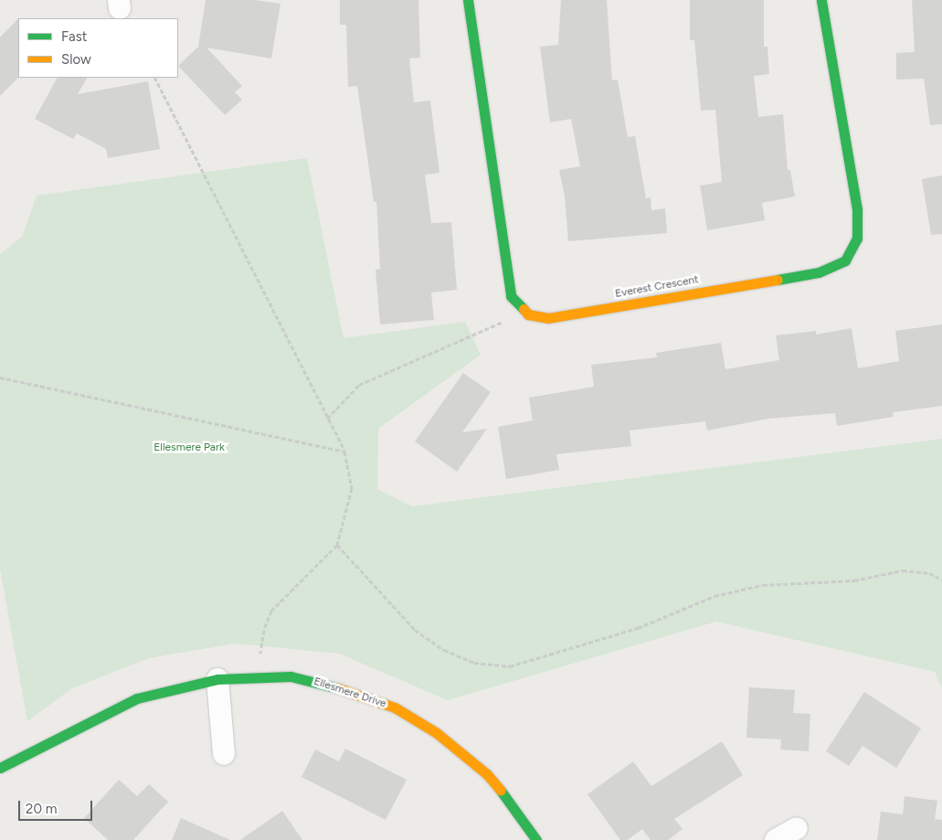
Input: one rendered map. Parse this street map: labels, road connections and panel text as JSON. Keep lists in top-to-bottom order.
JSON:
{
  "streets": {
    "street": ["Everest Crescent", "Ellesmere Drive"]
  },
  "parks": ["Ellesmere Park"],
  "legend": ["Fast", "Slow"],
  "scale_bar": "20 m"
}
